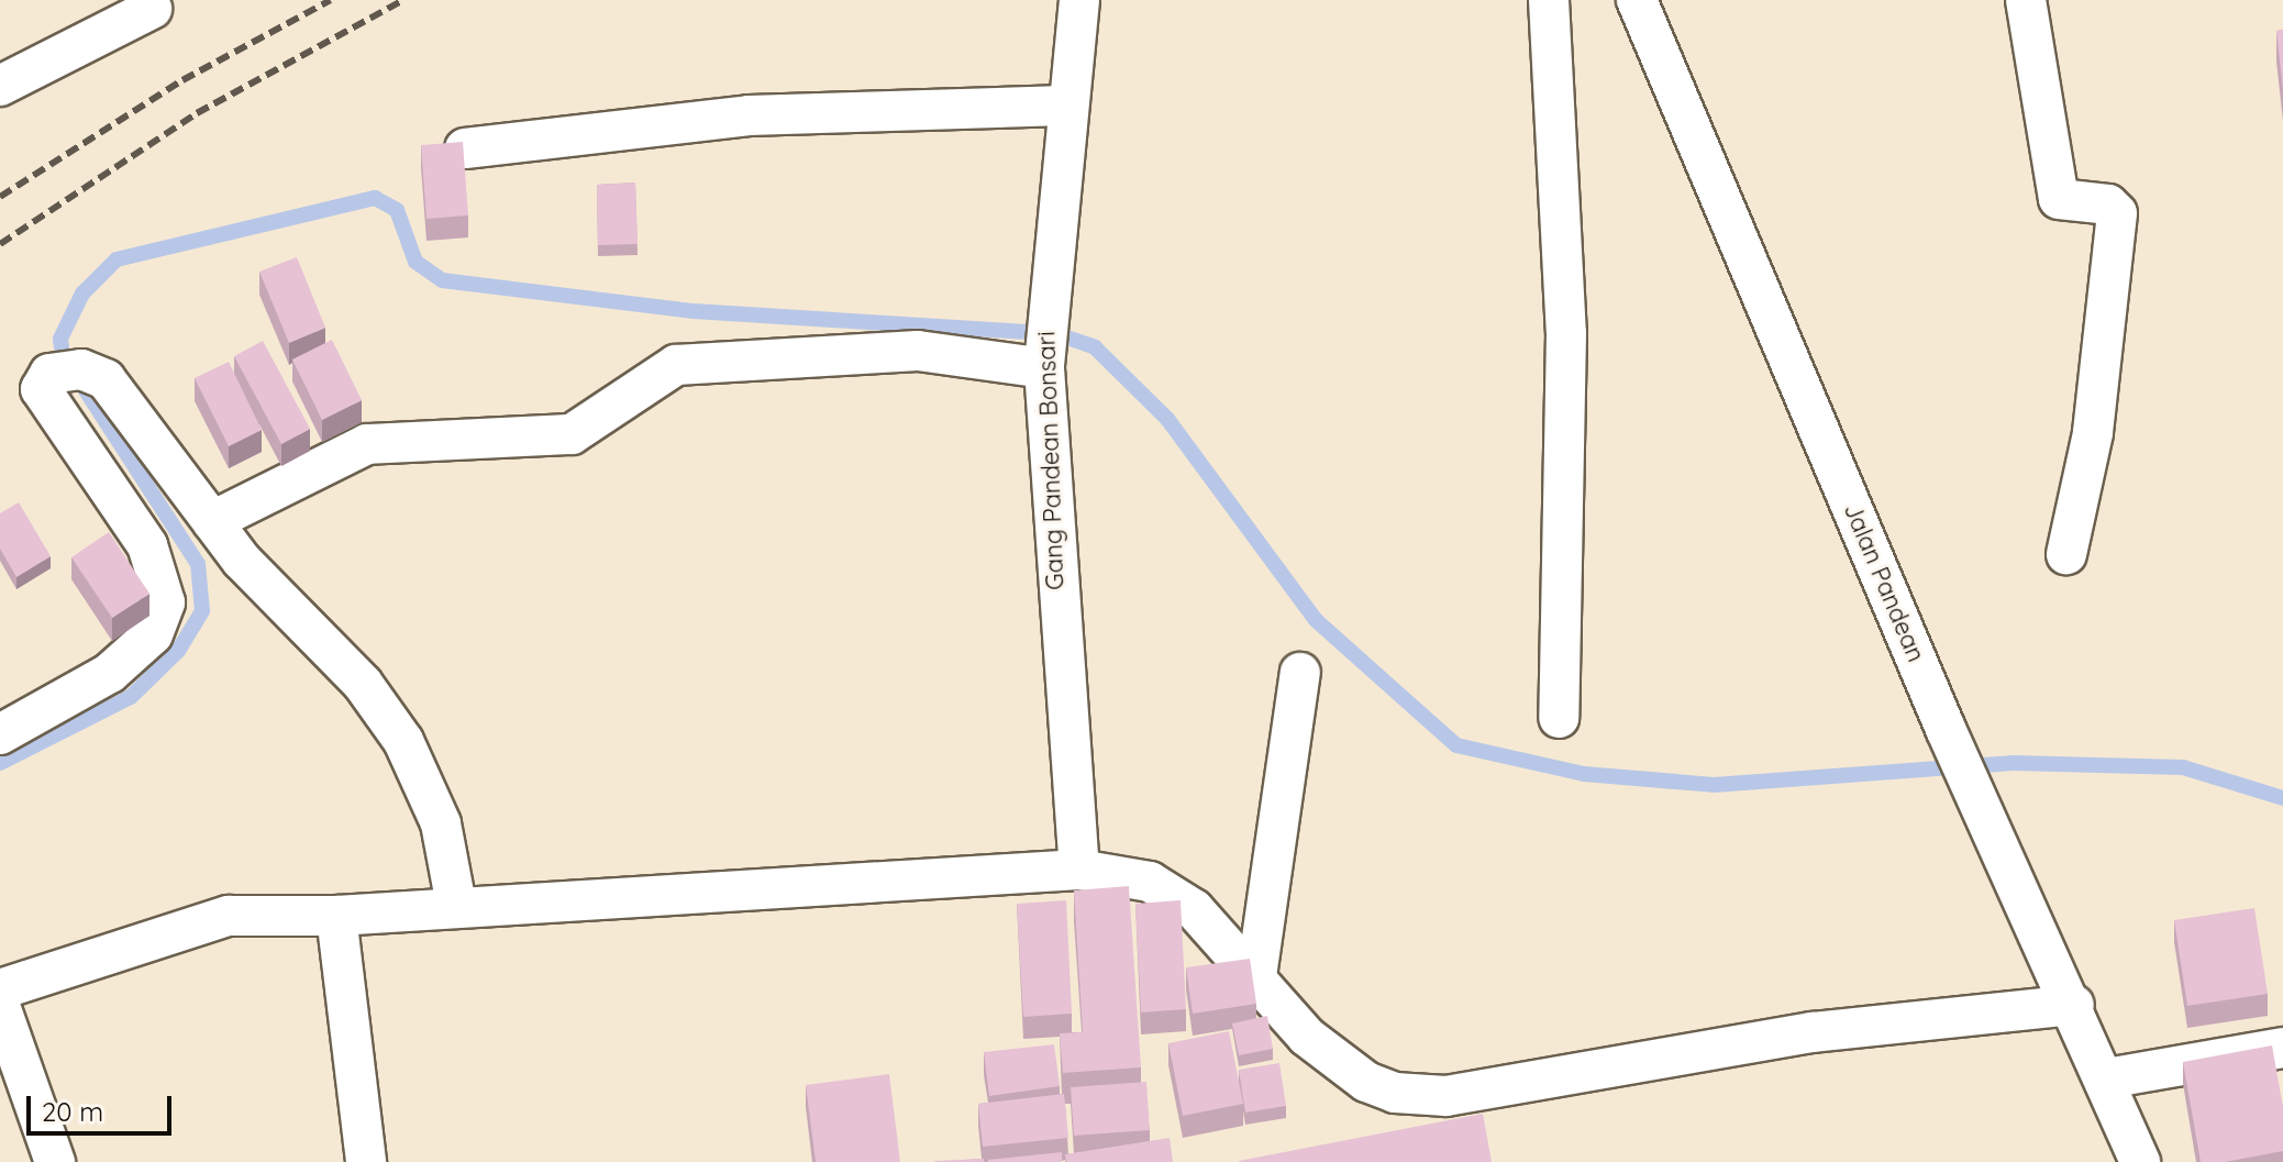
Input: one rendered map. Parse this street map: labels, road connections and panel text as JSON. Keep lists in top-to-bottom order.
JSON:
{
  "streets": {
    "street": ["Gang Pandean Bonsari", "Jalan Pandean"]
  },
  "scale_bar": "20 m"
}
